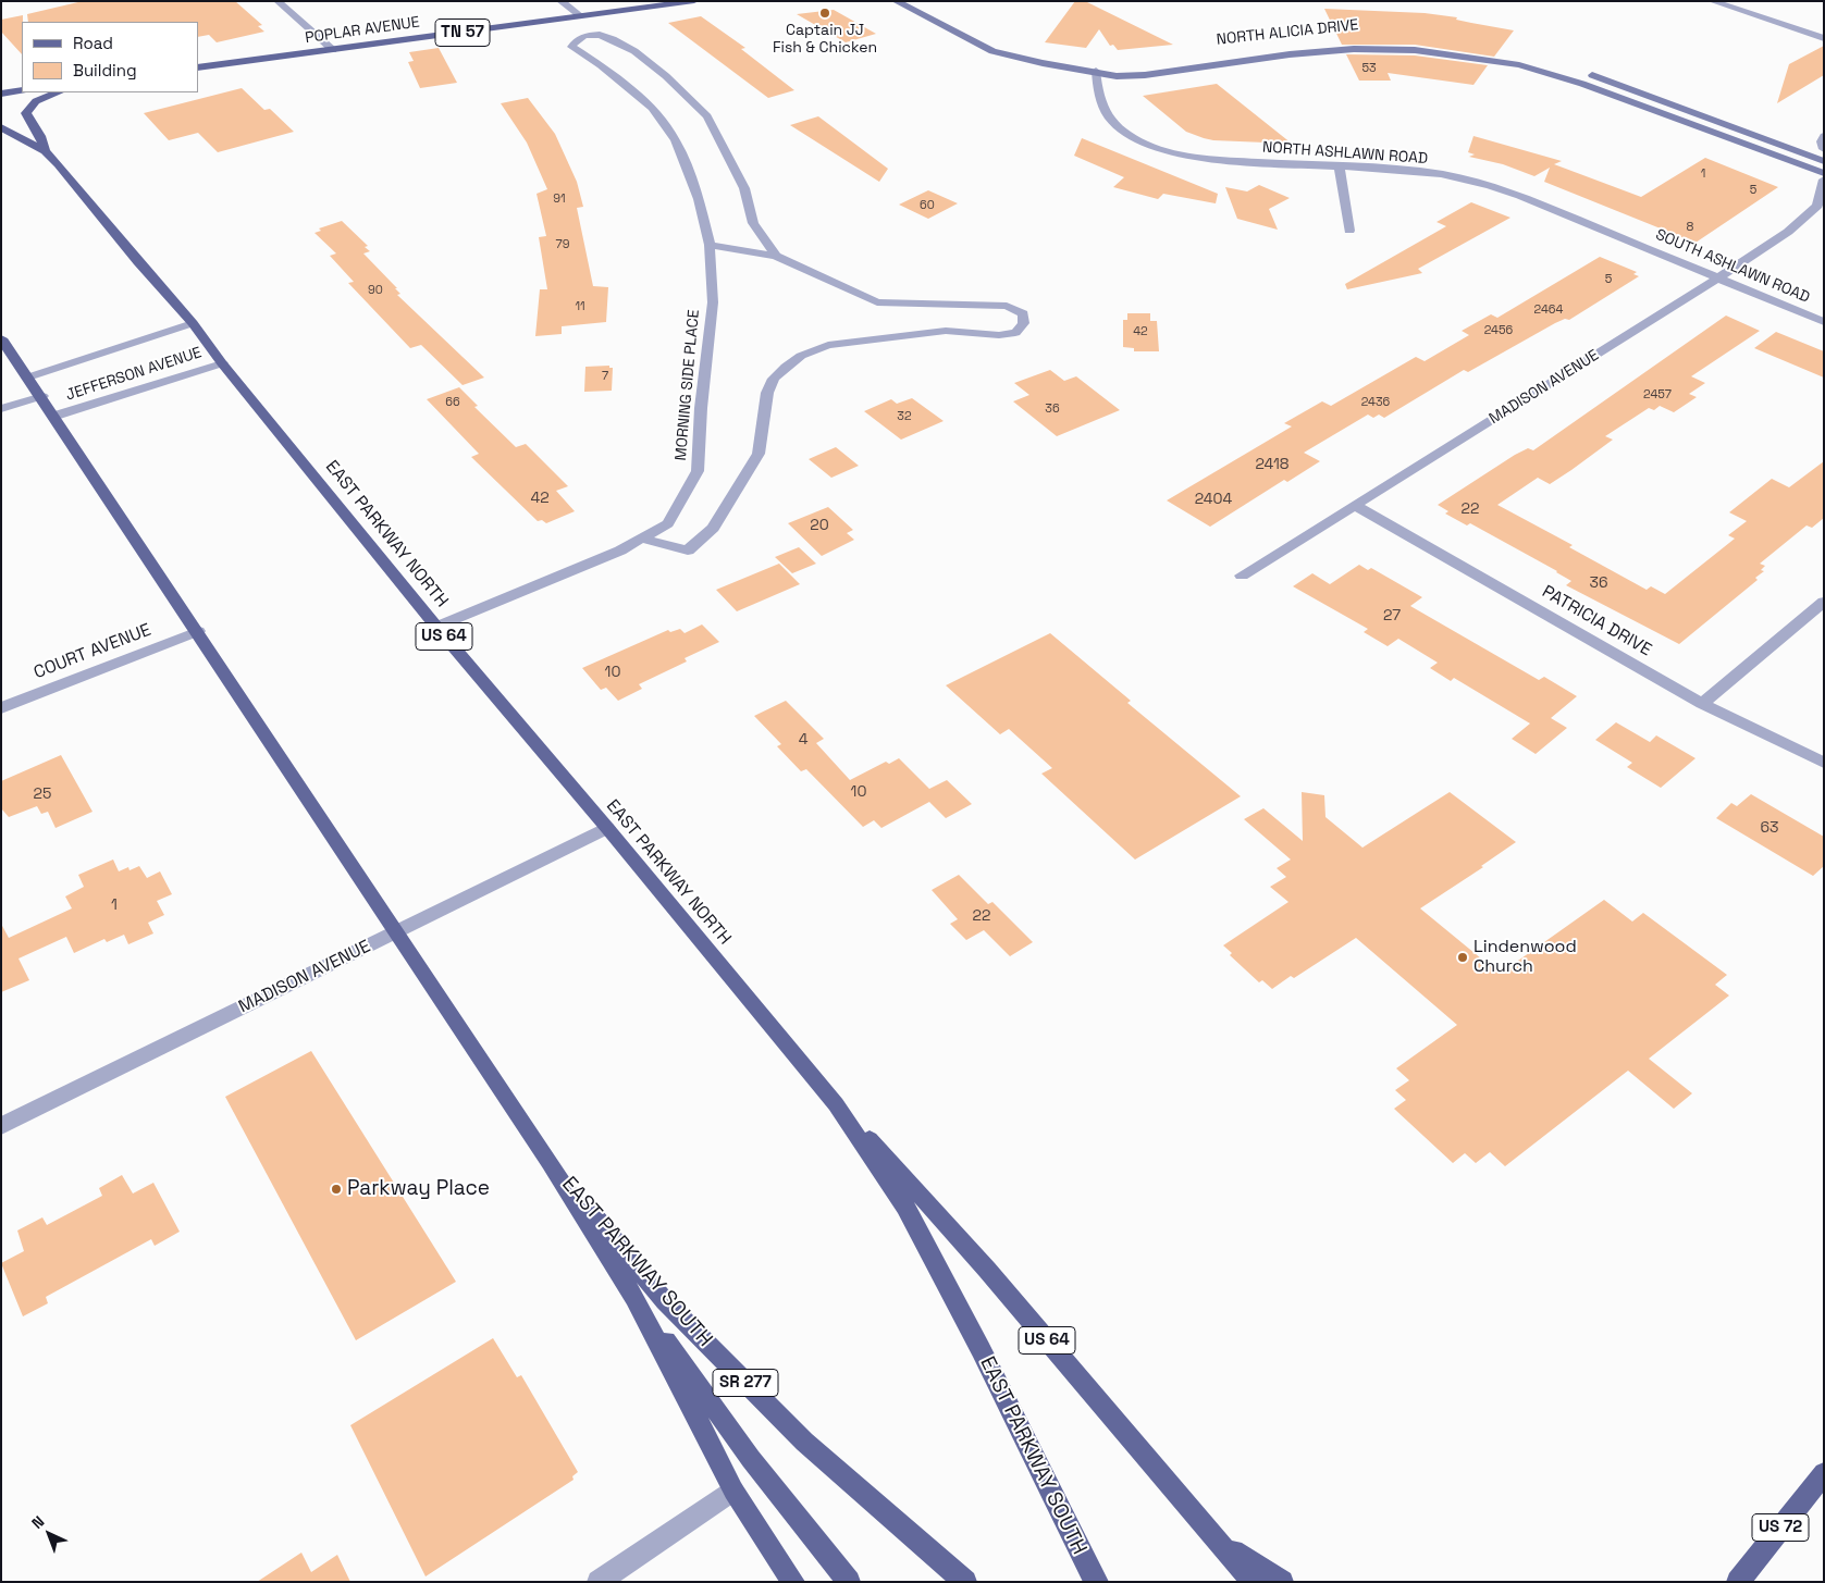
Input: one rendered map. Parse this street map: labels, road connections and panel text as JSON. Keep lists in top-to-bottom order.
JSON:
{
  "streets": {
    "main road": [
      "POPLAR AVENUE",
      "TN 57",
      "NORTH ALICIA DRIVE",
      "EAST PARKWAY NORTH",
      "US 64",
      "EAST PARKWAY SOUTH",
      "SR 277",
      "US 72"
    ],
    "street": [
      "NORTH ASHLAWN ROAD",
      "SOUTH ASHLAWN ROAD",
      "JEFFERSON AVENUE",
      "MORNING SIDE PLACE",
      "MADISON AVENUE",
      "PATRICIA DRIVE",
      "COURT AVENUE"
    ]
  },
  "crossings": [
    ["NORTH ALICIA DRIVE", "NORTH ASHLAWN ROAD"],
    ["NORTH ASHLAWN ROAD", "SOUTH ASHLAWN ROAD"],
    ["SOUTH ASHLAWN ROAD", "MADISON AVENUE"],
    ["JEFFERSON AVENUE", "EAST PARKWAY NORTH"],
    ["MORNING SIDE PLACE", "EAST PARKWAY NORTH"],
    ["MADISON AVENUE", "EAST PARKWAY NORTH"],
    ["MADISON AVENUE", "PATRICIA DRIVE"],
    ["EAST PARKWAY NORTH", "US 64"],
    ["EAST PARKWAY NORTH", "EAST PARKWAY SOUTH"],
    ["US 64", "EAST PARKWAY SOUTH"]
  ],
  "places": ["Captain JJ Fish & Chicken", "Lindenwood Church", "Parkway Place"],
  "house_numbers": [
    "53",
    "1",
    "5",
    "91",
    "60",
    "8",
    "79",
    "5",
    "90",
    "11",
    "2464",
    "2456",
    "42",
    "7",
    "2457",
    "66",
    "2436",
    "36",
    "32",
    "2418",
    "42",
    "2404",
    "22",
    "20",
    "36",
    "27",
    "10",
    "4",
    "10",
    "25",
    "63",
    "1",
    "22"
  ],
  "legend": ["Road", "Building"],
  "north": "top left"
}
